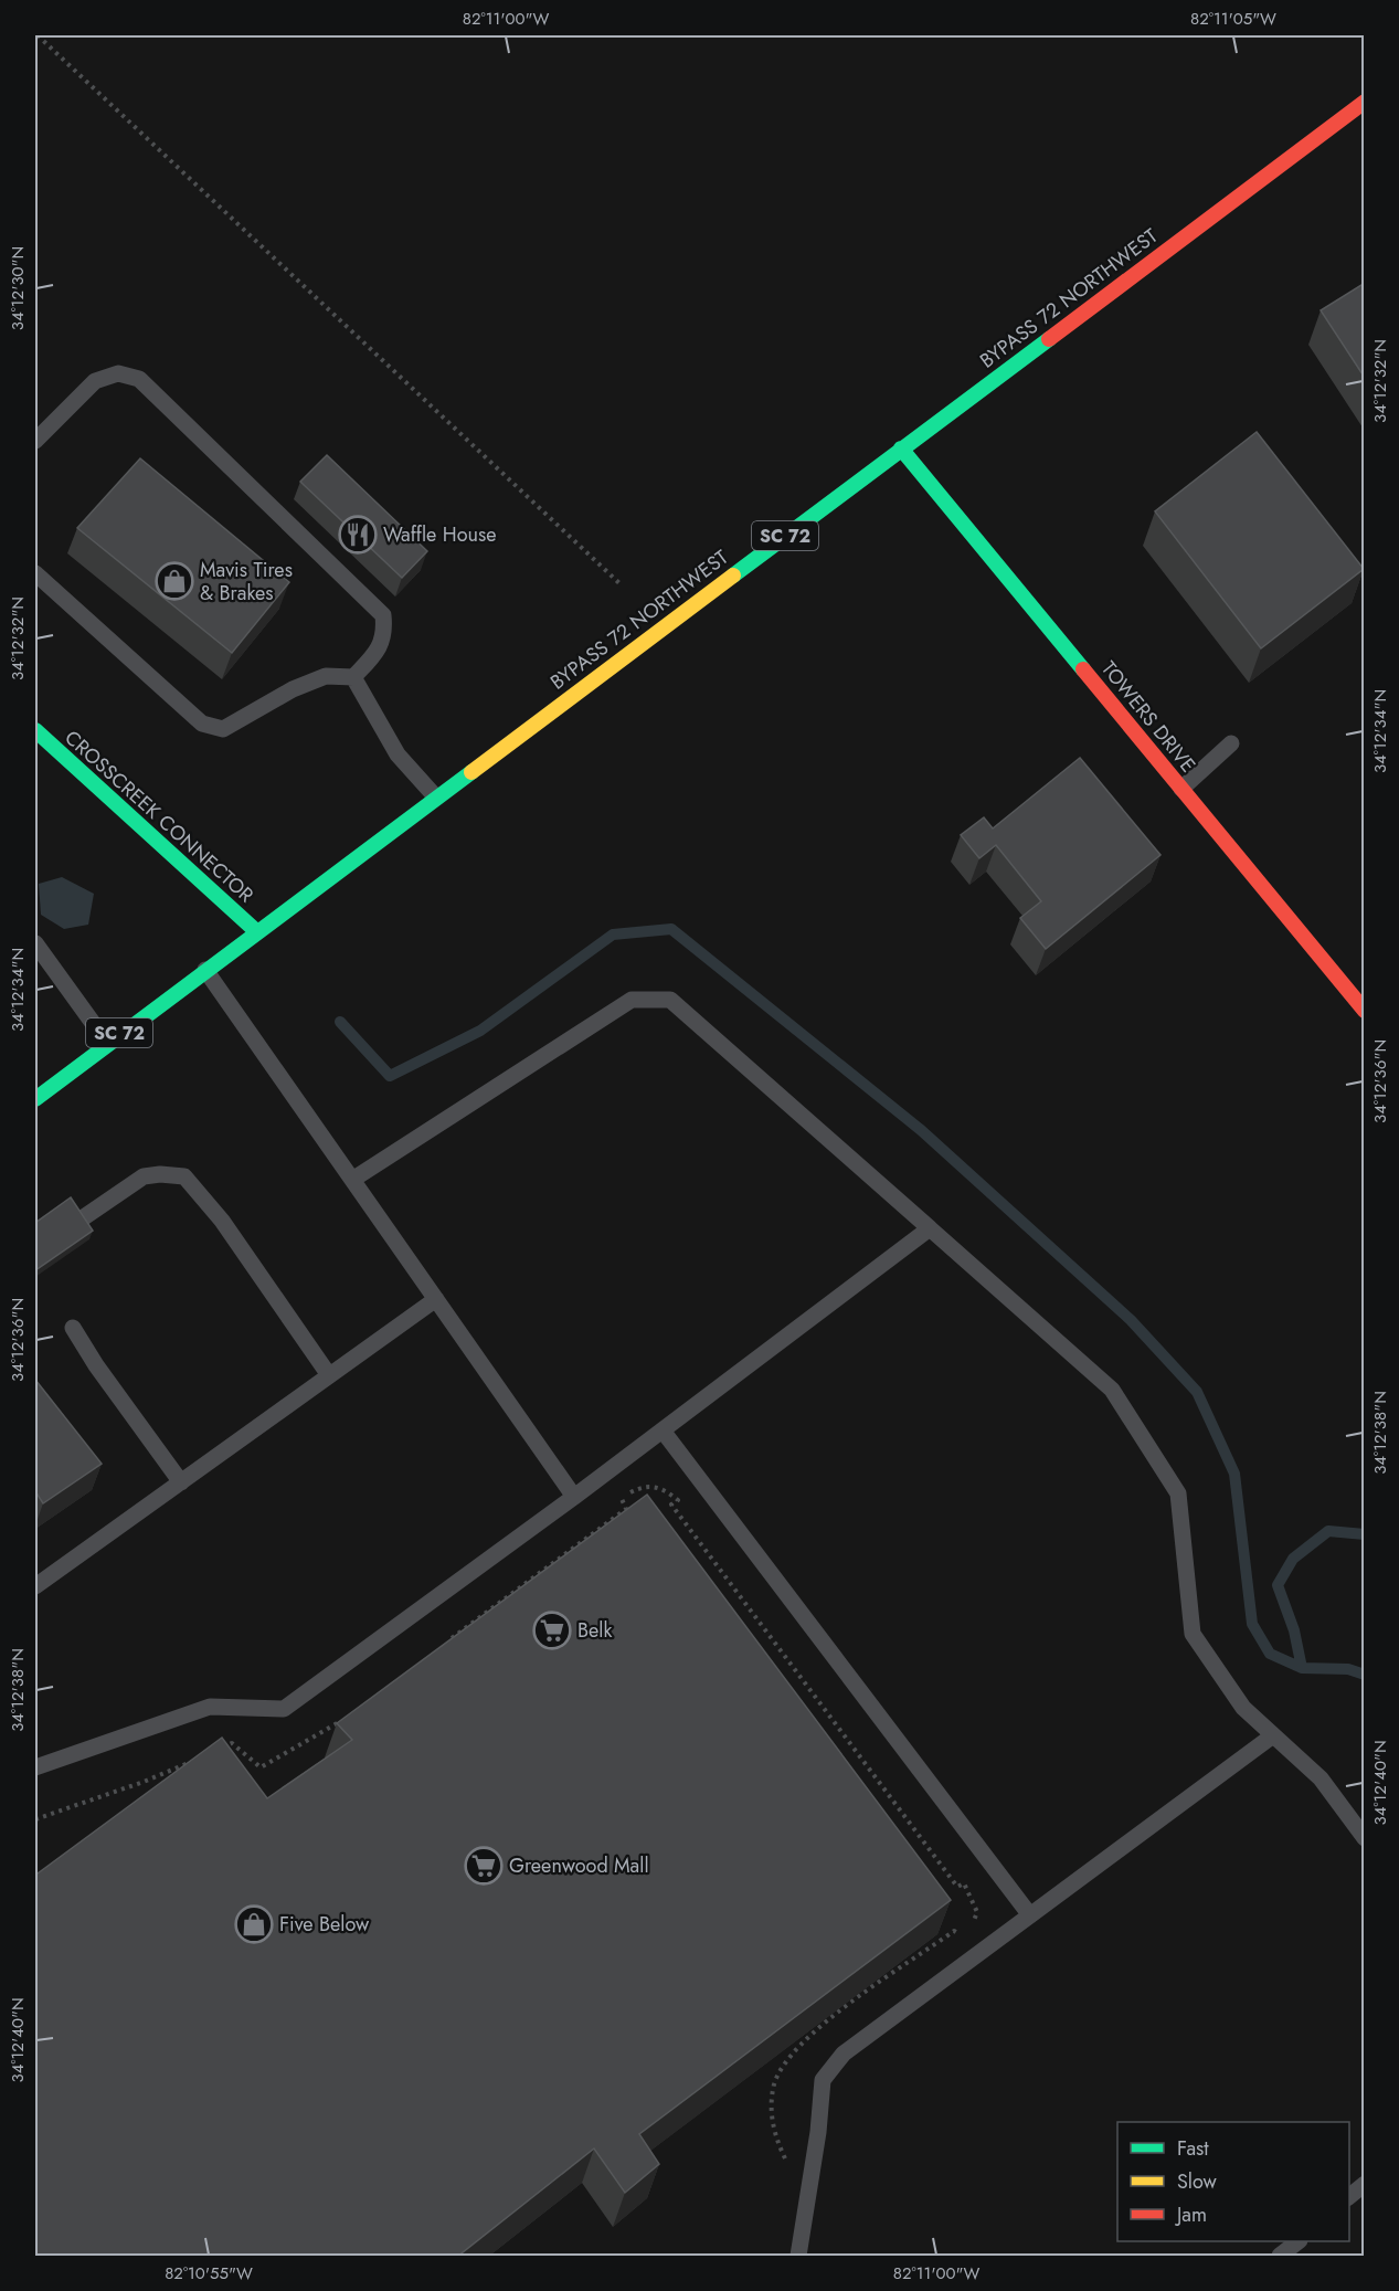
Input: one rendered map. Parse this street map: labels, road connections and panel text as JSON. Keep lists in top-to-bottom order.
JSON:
{
  "streets": {
    "main road": [
      "BYPASS 72 NORTHWEST",
      "SC 72",
      "TOWERS DRIVE",
      "CROSSCREEK CONNECTOR"
    ]
  },
  "crossings": [
    ["BYPASS 72 NORTHWEST", "TOWERS DRIVE"],
    ["BYPASS 72 NORTHWEST", "CROSSCREEK CONNECTOR"]
  ],
  "places": {
    "restaurant": ["Waffle House"],
    "shop": ["Mavis Tires & Brakes", "Five Below"],
    "supermarket": ["Belk", "Greenwood Mall"]
  },
  "legend": ["Fast", "Slow", "Jam"],
  "coordinates": [
    "82°11'00\"W",
    "82°11'05\"W",
    "34°12'30\"N",
    "34°12'32\"N",
    "34°12'34\"N",
    "34°12'36\"N",
    "34°12'38\"N",
    "34°12'40\"N",
    "82°10'55\"W"
  ]
}
